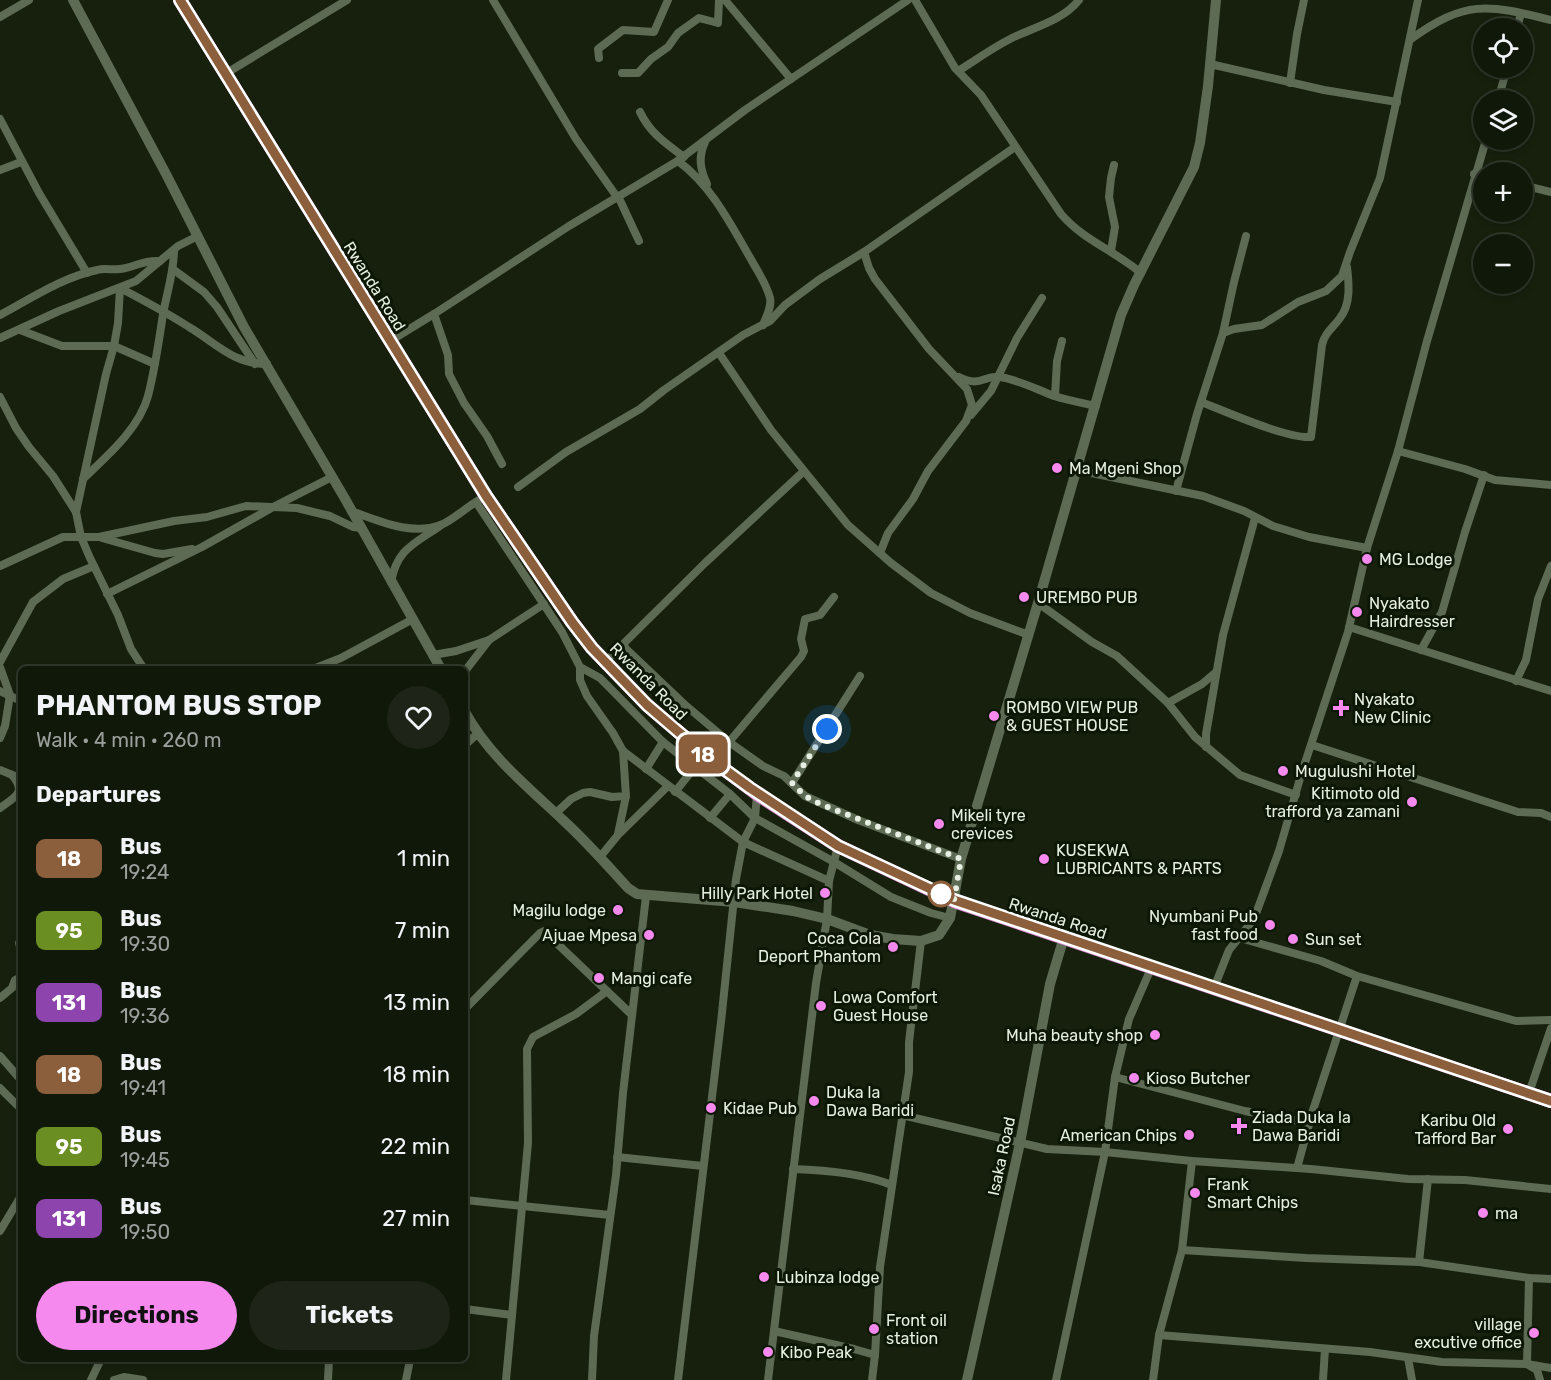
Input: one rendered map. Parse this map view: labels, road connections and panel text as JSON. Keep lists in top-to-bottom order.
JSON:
{
  "streets": {
    "highway": ["Rwanda Road"],
    "street": ["Isaka Road"]
  },
  "crossings": [
    ["Rwanda Road", "Isaka Road"]
  ],
  "places": {
    "other": [
      "Ma Mgeni Shop",
      "MG Lodge",
      "UREMBO PUB",
      "Nyakato Hairdresser",
      "ROMBO VIEW PUB & GUEST HOUSE",
      "Mugulushi Hotel",
      "Kitimoto old trafford ya zamani",
      "Mikeli tyre crevices",
      "KUSEKWA LUBRICANTS & PARTS",
      "Hilly Park Hotel",
      "Magilu lodge",
      "Nyumbani Pub fast food",
      "Ajuae Mpesa",
      "Sun set",
      "Coca Cola Deport Phantom",
      "Mangi cafe",
      "Lowa Comfort Guest House",
      "Muha beauty shop",
      "Kioso Butcher",
      "Duka la Dawa Baridi",
      "Kidae Pub",
      "Karibu Old Tafford Bar",
      "American Chips",
      "Frank Smart Chips",
      "ma",
      "Lubinza lodge",
      "Front oil station",
      "village excutive office",
      "Kibo Peak"
    ],
    "health": ["Nyakato New Clinic", "Ziada Duka la Dawa Baridi"]
  },
  "lines": ["bus line 18"],
  "page": {
    "on_map": "18",
    "map_buttons": ["+", "−"],
    "heading": [
      ["PHANTOM BUS STOP", "Walk · 4 min · 260 m"],
      "Departures"
    ],
    "list": [
      {
        "mark": "18",
        "name": "Bus",
        "note": "19:24",
        "value": "1 min"
      },
      {
        "mark": "95",
        "name": "Bus",
        "note": "19:30",
        "value": "7 min"
      },
      {
        "mark": "131",
        "name": "Bus",
        "note": "19:36",
        "value": "13 min"
      },
      {
        "mark": "18",
        "name": "Bus",
        "note": "19:41",
        "value": "18 min"
      },
      {
        "mark": "95",
        "name": "Bus",
        "note": "19:45",
        "value": "22 min"
      },
      {
        "mark": "131",
        "name": "Bus",
        "note": "19:50",
        "value": "27 min"
      }
    ],
    "buttons": ["Directions", "Tickets"]
  }
}
